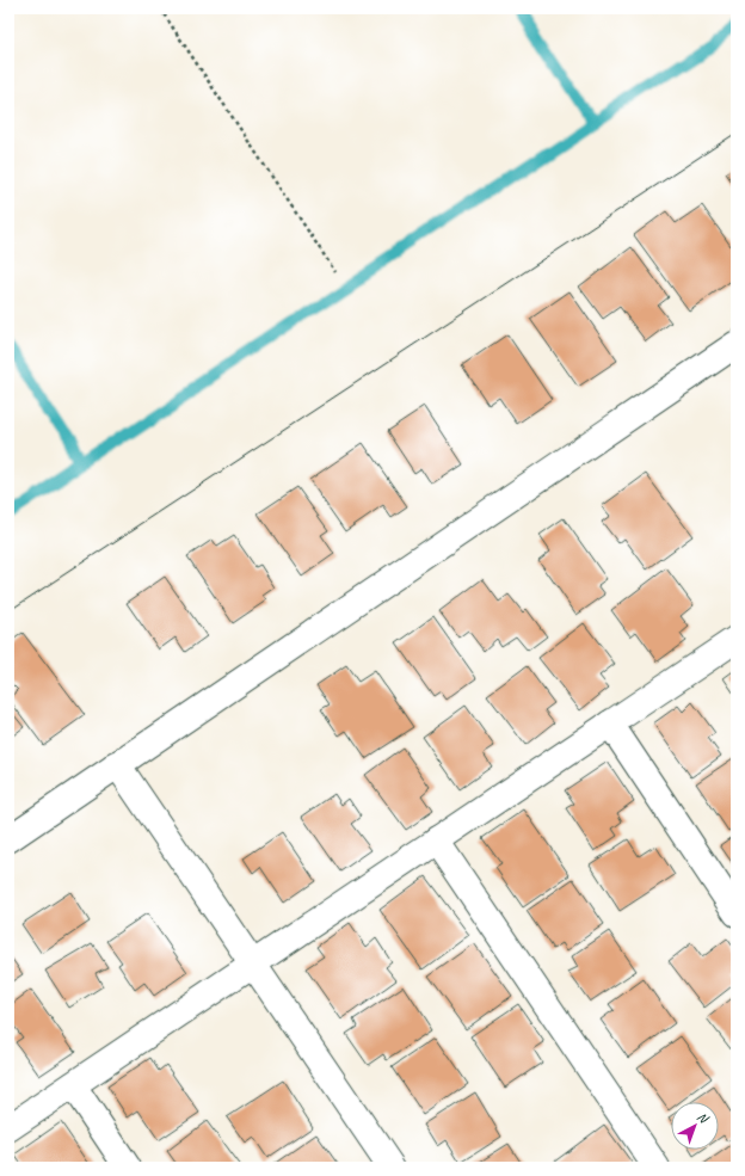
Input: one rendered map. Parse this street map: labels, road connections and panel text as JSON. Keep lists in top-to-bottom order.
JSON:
{
  "north": "top right"
}
